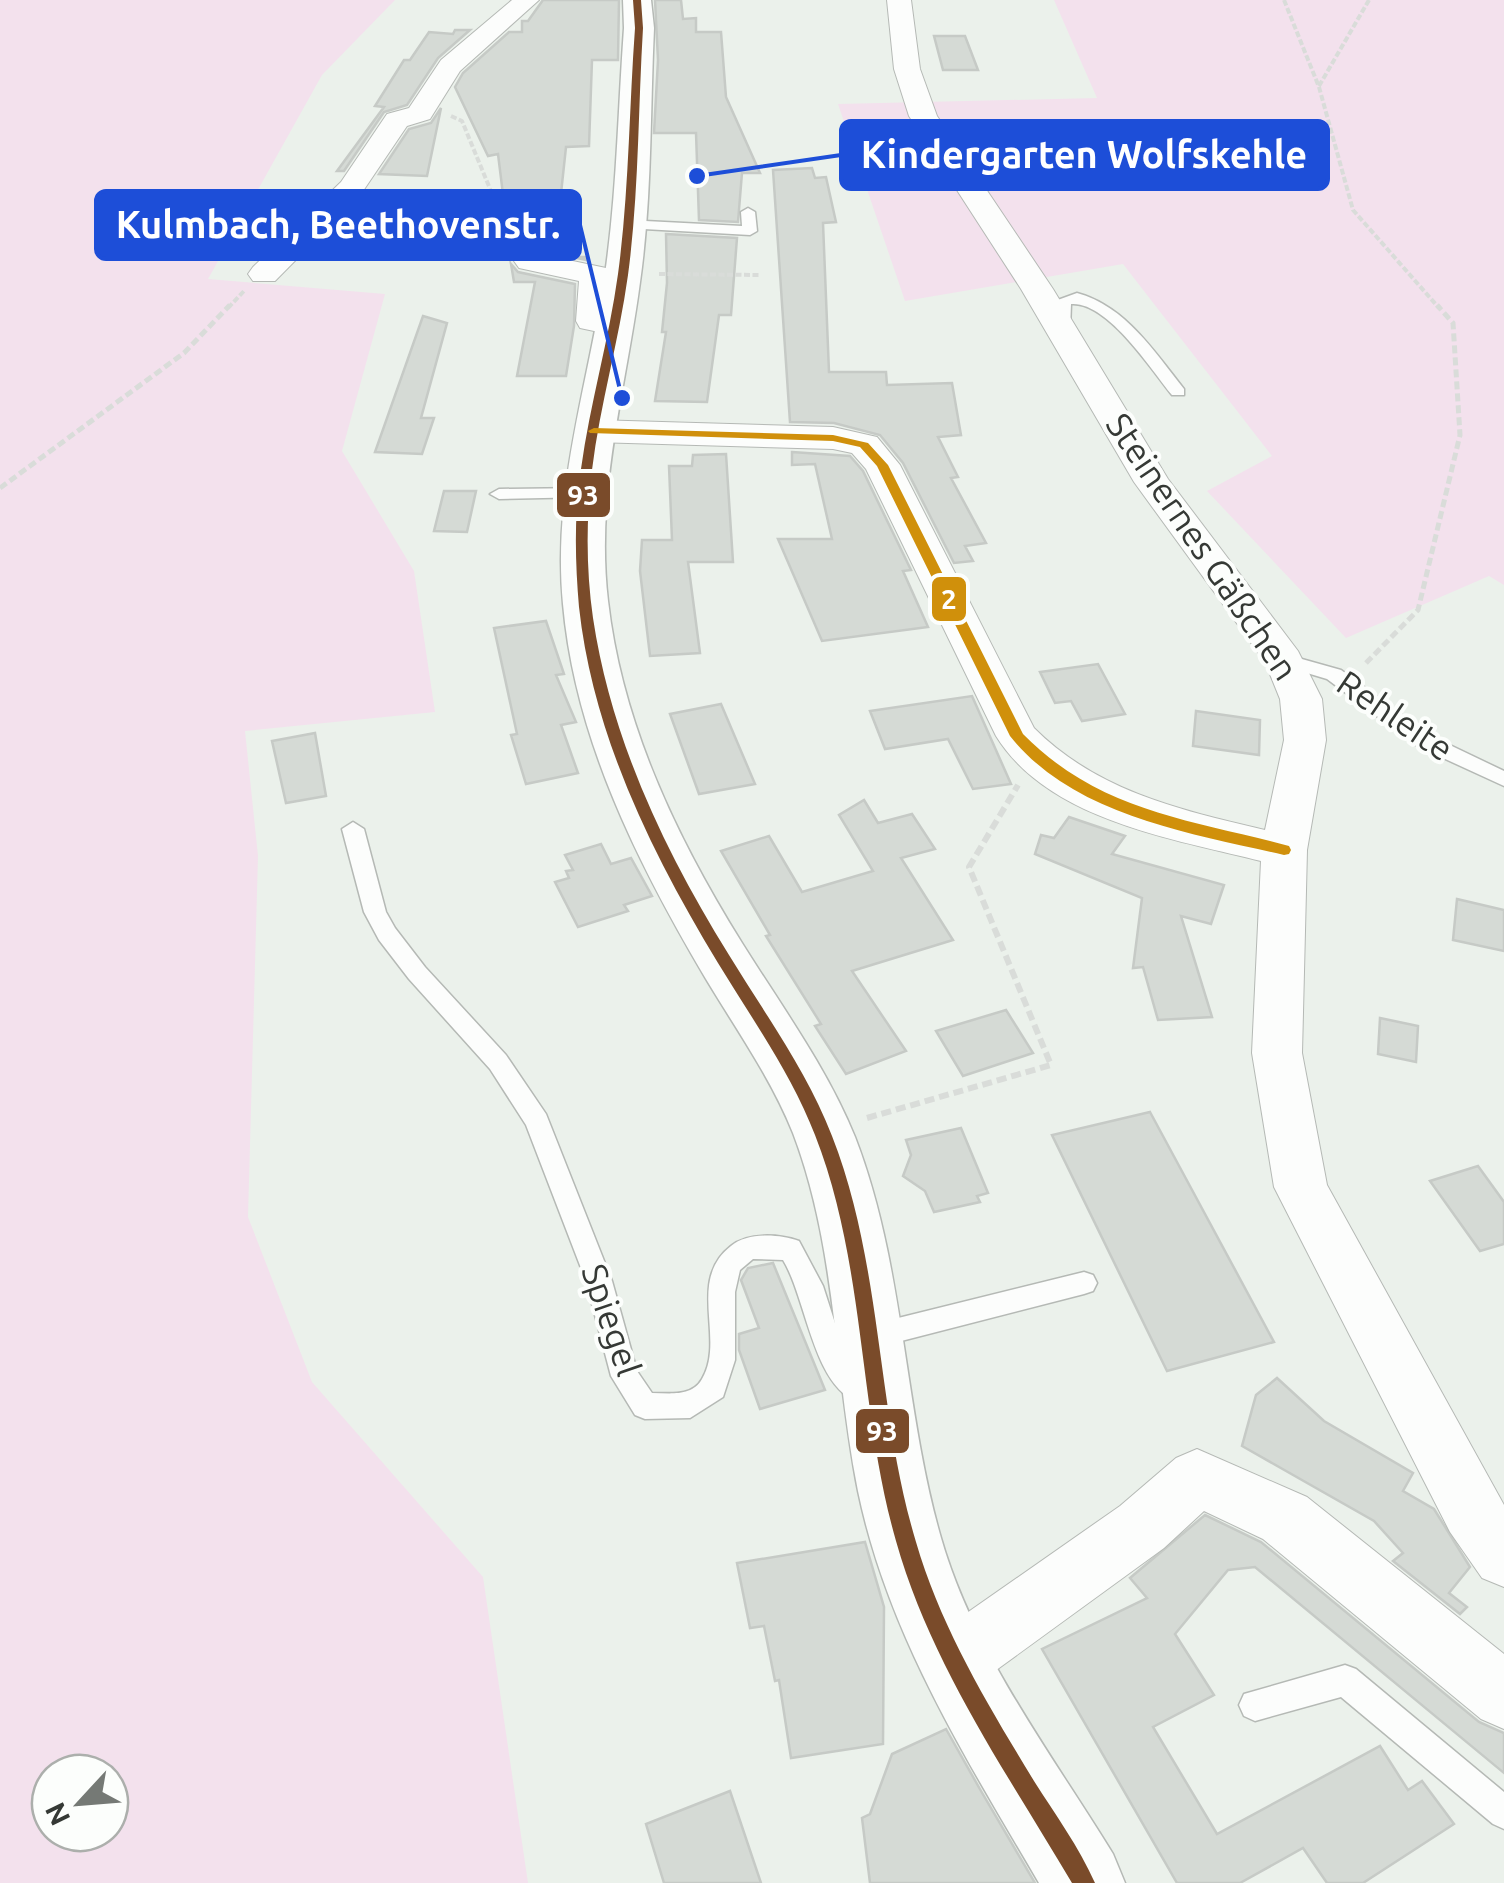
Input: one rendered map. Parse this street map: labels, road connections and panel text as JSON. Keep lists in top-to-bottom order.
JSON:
{
  "streets": {
    "street": ["Steinernes Gäßchen", "Spiegel"],
    "lane": ["Rehleite"]
  },
  "crossings": [
    ["Steinernes Gäßchen", "Rehleite"]
  ],
  "places": ["Kindergarten Wolfskehle", "Kulmbach, Beethovenstr."],
  "lines": ["transit line 93", "transit line 2"],
  "north": "bottom left"
}
